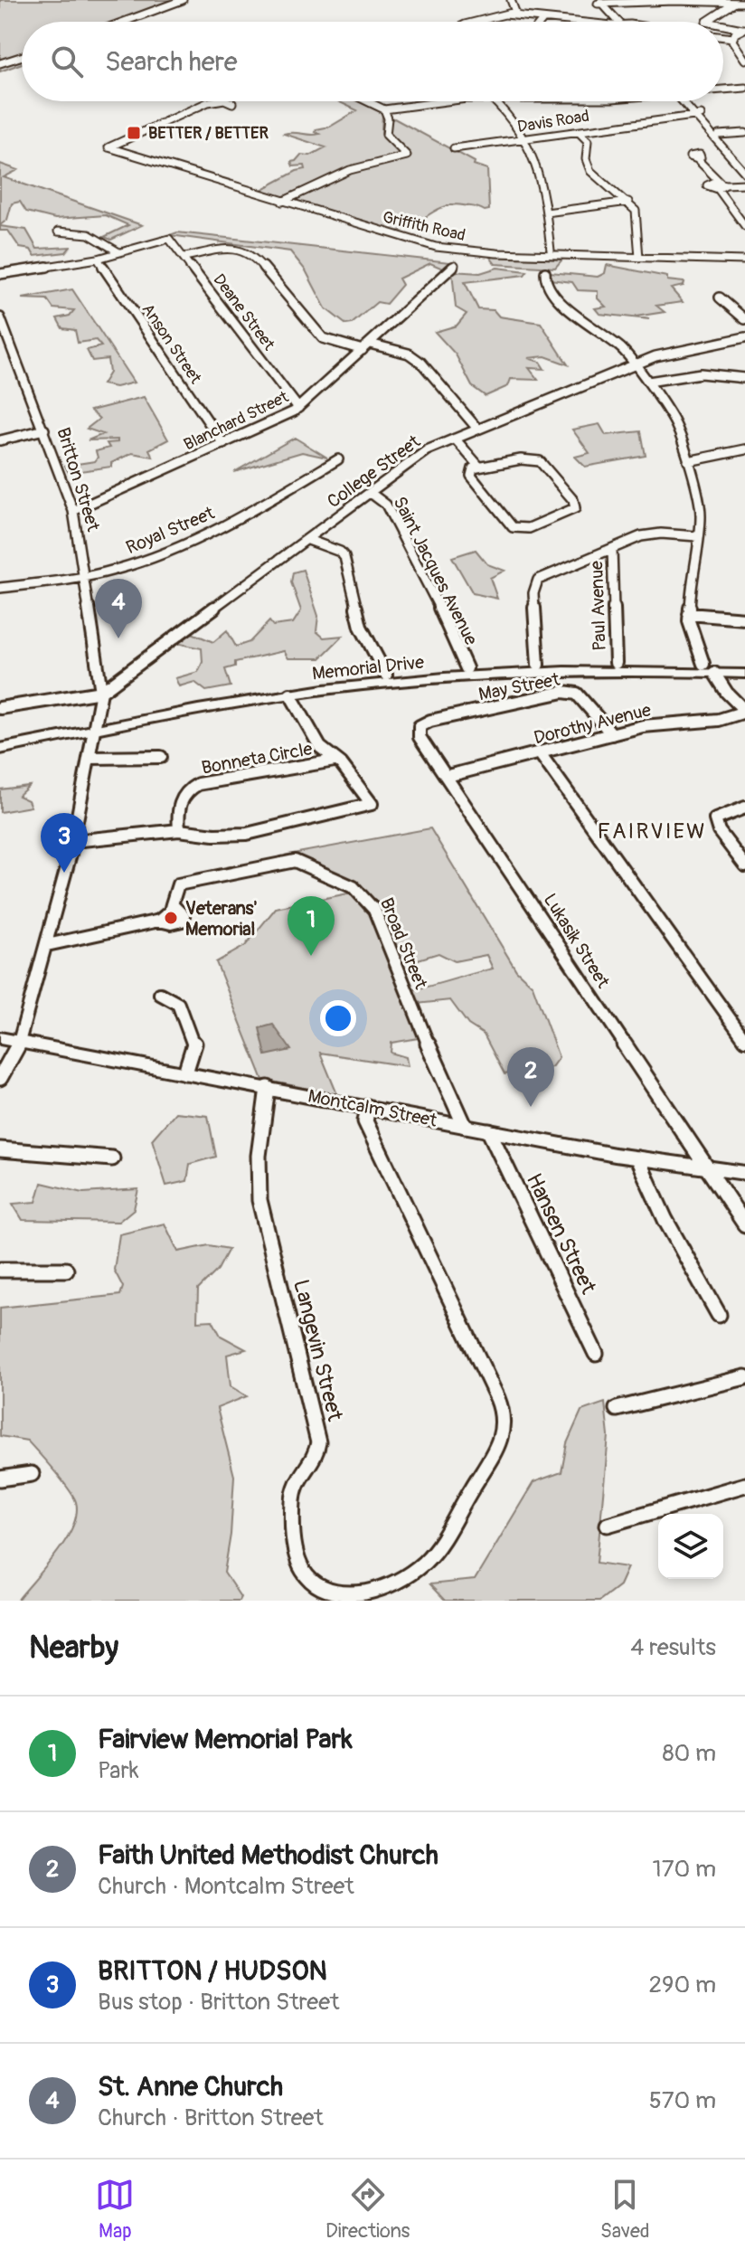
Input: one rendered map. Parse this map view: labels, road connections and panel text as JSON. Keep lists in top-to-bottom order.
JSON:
{
  "streets": {
    "main road": ["Memorial Drive", "Montcalm Street"],
    "street": [
      "Davis Road",
      "Griffith Road",
      "Deane Street",
      "Anson Street",
      "Blanchard Street",
      "College Street",
      "Britton Street",
      "Royal Street",
      "Saint Jacques Avenue",
      "Paul Avenue",
      "May Street",
      "Dorothy Avenue",
      "Bonneta Circle",
      "Lukasik Street",
      "Broad Street",
      "Hansen Street",
      "Langevin Street"
    ]
  },
  "crossings": [
    ["Deane Street", "Blanchard Street"],
    ["Anson Street", "Blanchard Street"],
    ["Blanchard Street", "Britton Street"],
    ["College Street", "Britton Street"],
    ["College Street", "Saint Jacques Avenue"],
    ["Britton Street", "Royal Street"],
    ["Britton Street", "Memorial Drive"],
    ["Britton Street", "Broad Street"],
    ["Britton Street", "Montcalm Street"],
    ["Saint Jacques Avenue", "Memorial Drive"],
    ["Paul Avenue", "Memorial Drive"],
    ["May Street", "Dorothy Avenue"],
    ["May Street", "Lukasik Street"],
    ["Dorothy Avenue", "Lukasik Street"],
    ["Lukasik Street", "Montcalm Street"],
    ["Broad Street", "Montcalm Street"],
    ["Montcalm Street", "Hansen Street"],
    ["Montcalm Street", "Langevin Street"]
  ],
  "districts": ["FAIRVIEW"],
  "places": {
    "transit": ["BETTER / BETTER"],
    "other": ["Veterans' Memorial"]
  },
  "page": {
    "search": "Search here",
    "pins": [
      "4",
      "3",
      "1",
      "2"
    ],
    "heading": ["Nearby", "4 results"],
    "list": [
      {
        "mark": "1",
        "name": "Fairview Memorial Park",
        "note": "Park",
        "value": "80 m"
      },
      {
        "mark": "2",
        "name": "Faith United Methodist Church",
        "note": "Church · Montcalm Street",
        "value": "170 m"
      },
      {
        "mark": "3",
        "name": "BRITTON / HUDSON",
        "note": "Bus stop · Britton Street",
        "value": "290 m"
      },
      {
        "mark": "4",
        "name": "St. Anne Church",
        "note": "Church · Britton Street",
        "value": "570 m"
      }
    ],
    "nav": ["Map", "Directions", "Saved"]
  }
}
